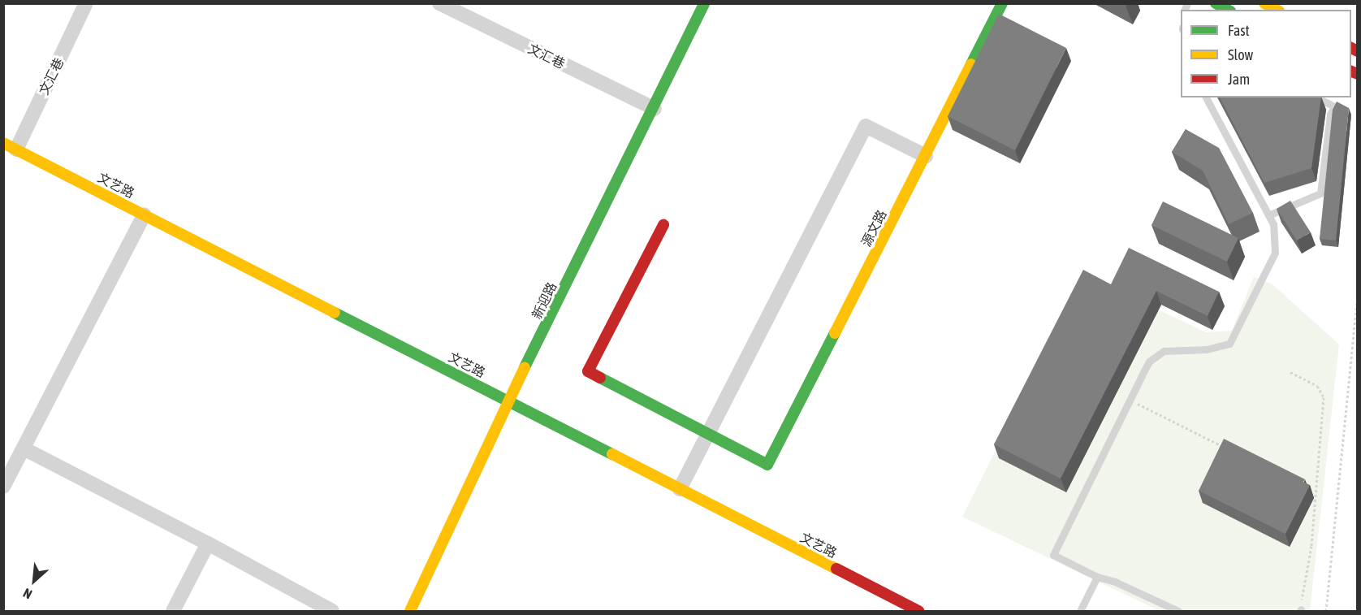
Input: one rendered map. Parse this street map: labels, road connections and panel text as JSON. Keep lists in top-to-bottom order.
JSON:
{
  "streets": {
    "street": [
      "文汇巷",
      "文艺路",
      "源文路",
      "新迎路"
    ]
  },
  "crossings": [
    ["文汇巷", "文艺路"],
    ["文汇巷", "新迎路"],
    ["文艺路", "新迎路"]
  ],
  "legend": ["Fast", "Slow", "Jam"],
  "north": "bottom left"
}
